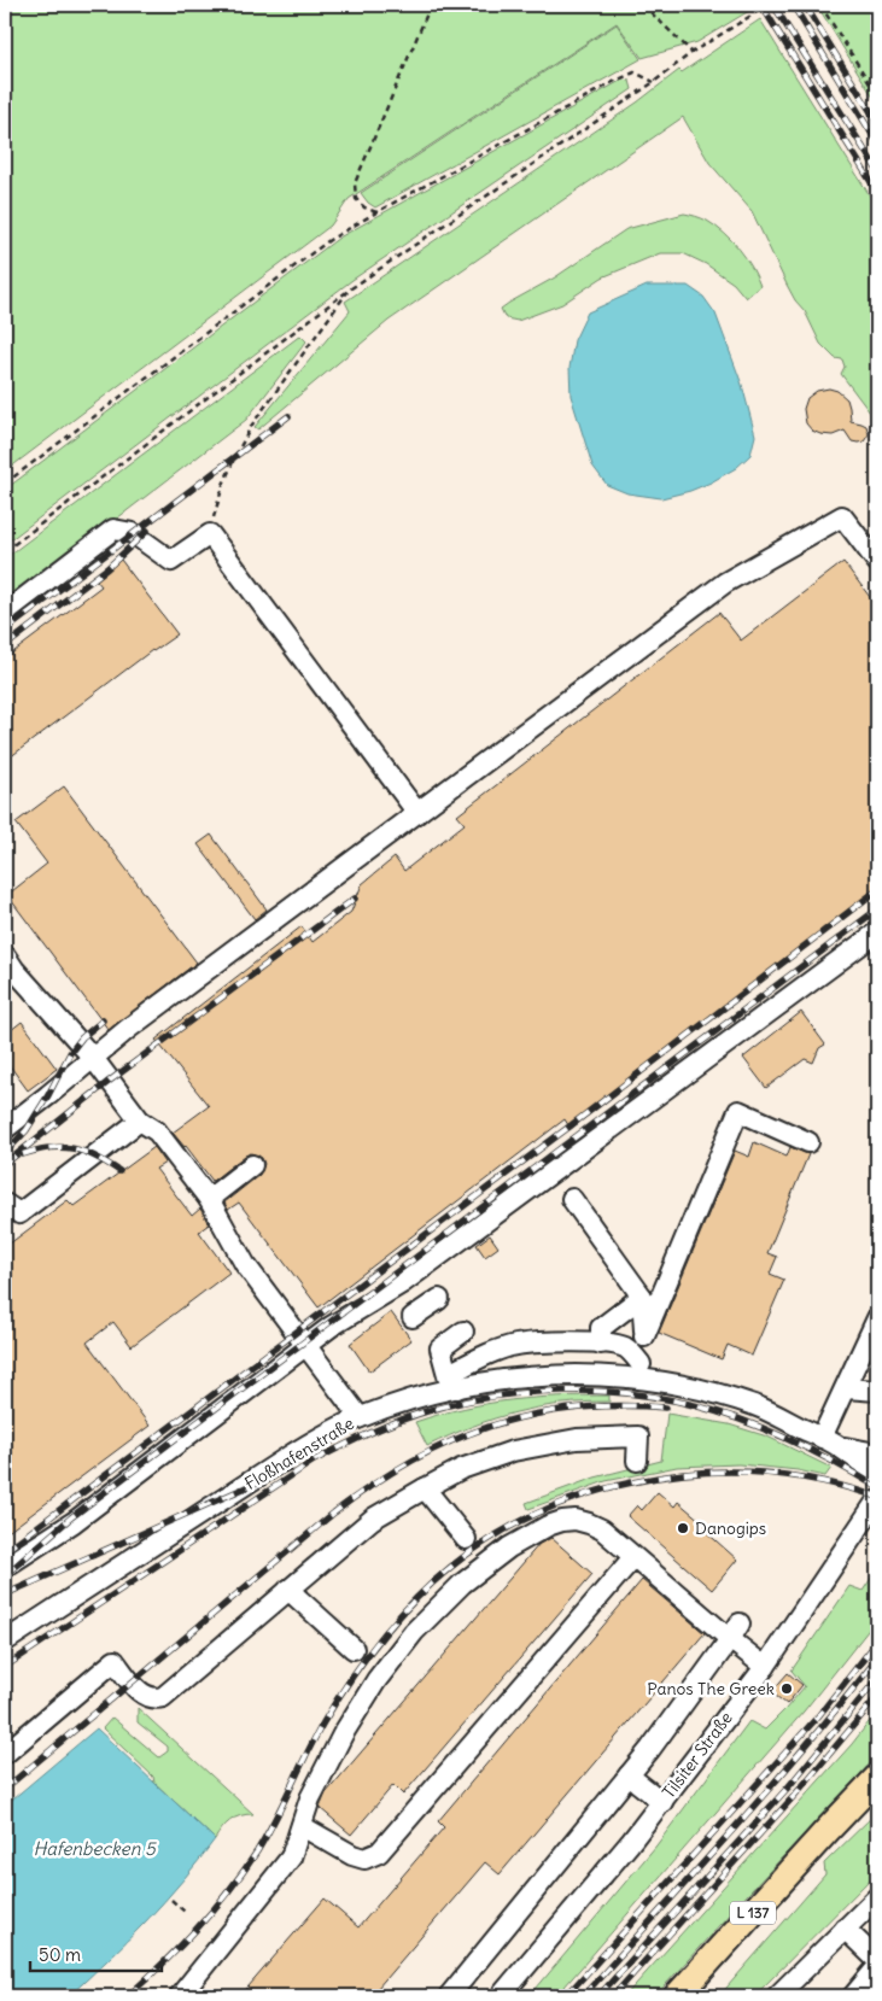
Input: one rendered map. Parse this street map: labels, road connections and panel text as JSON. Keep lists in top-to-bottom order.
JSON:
{
  "streets": {
    "main road": ["L 137"],
    "street": ["Floßhafenstraße", "Tilsiter Straße"]
  },
  "water": ["Hafenbecken 5"],
  "places": ["Danogips", "Panos The Greek"],
  "scale_bar": "50 m"
}
